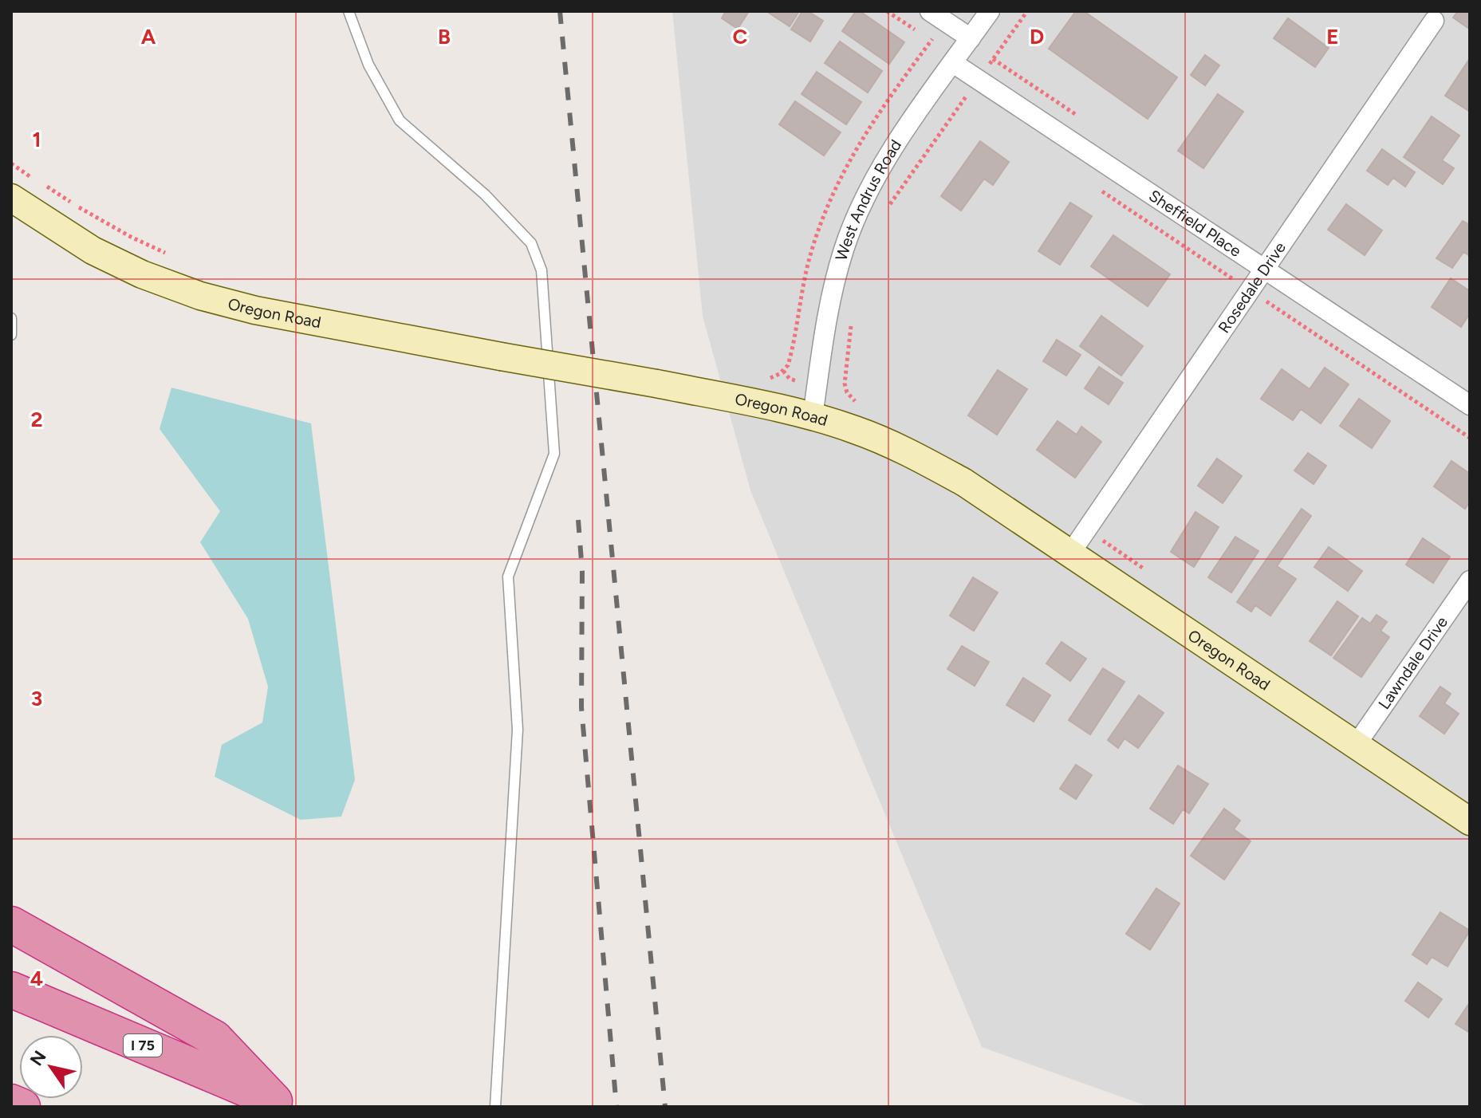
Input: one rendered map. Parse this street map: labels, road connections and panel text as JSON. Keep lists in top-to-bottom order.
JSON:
{
  "streets": {
    "highway": ["I 75"],
    "street": [
      "West Andrus Road",
      "Sheffield Place",
      "Rosedale Drive",
      "Oregon Road",
      "Lawndale Drive"
    ]
  },
  "crossings": [
    ["West Andrus Road", "Sheffield Place"],
    ["West Andrus Road", "Oregon Road"],
    ["Sheffield Place", "Rosedale Drive"],
    ["Rosedale Drive", "Oregon Road"],
    ["Oregon Road", "Lawndale Drive"]
  ],
  "north": "top left",
  "grid": {
    "columns": [
      "A",
      "B",
      "C",
      "D",
      "E"
    ],
    "rows": [
      "1",
      "2",
      "3",
      "4"
    ]
  }
}
